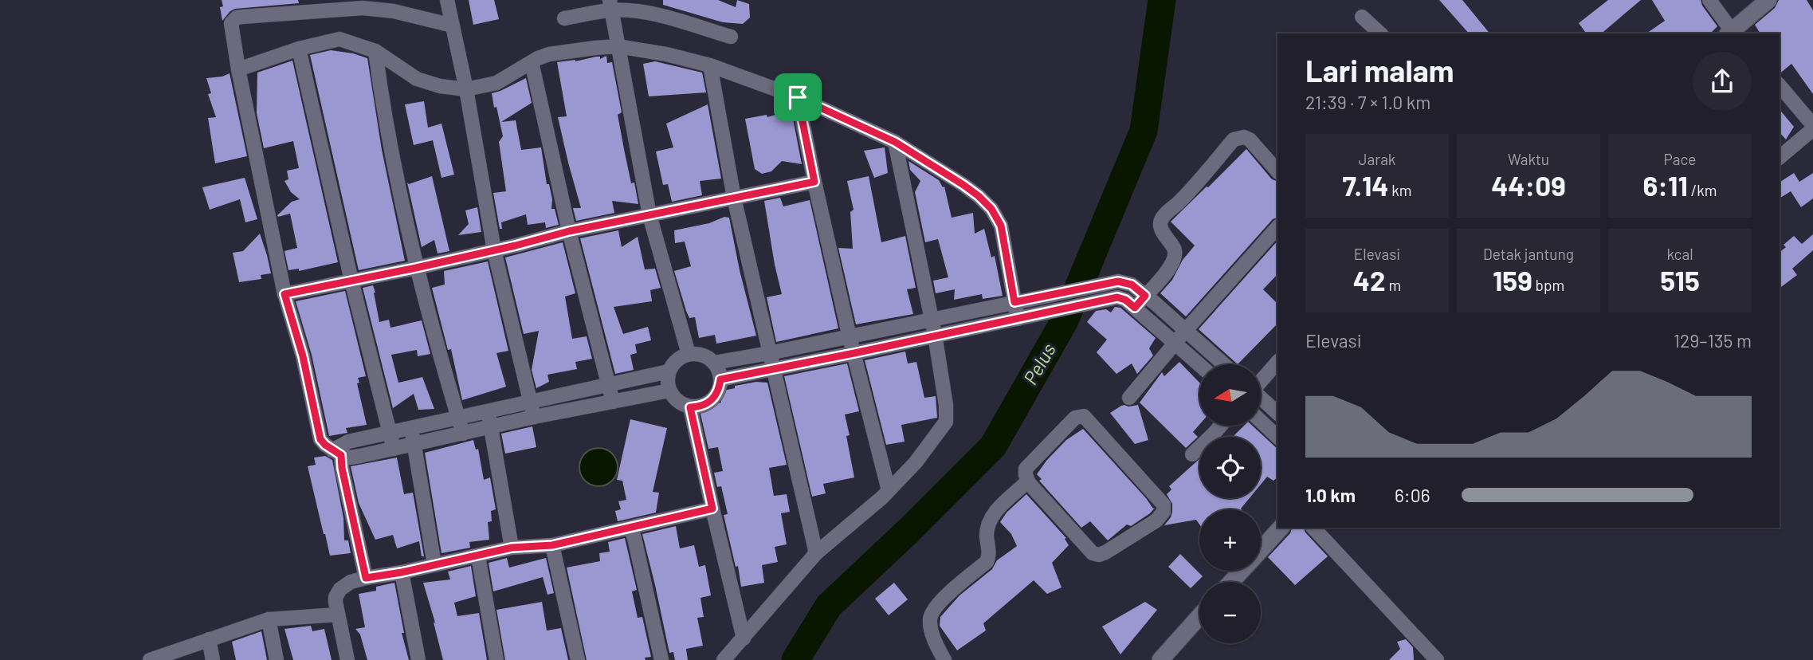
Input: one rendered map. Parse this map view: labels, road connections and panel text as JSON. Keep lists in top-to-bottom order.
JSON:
{
  "water": ["Pelus"],
  "north": "left",
  "page": {
    "heading": ["Lari malam", "21:39 · 7 × 1.0 km"],
    "stats": [
      ["Jarak", "7.14 km"],
      ["Waktu", "44:09"],
      ["Pace", "6:11 /km"],
      ["Elevasi", "42 m"],
      ["Detak jantung", "159 bpm"],
      ["kcal", "515"]
    ],
    "chart": ["Elevasi", "129–135 m"],
    "map_buttons": ["+", "−"],
    "list": [
      {
        "name": "1.0 km",
        "note": "6:06"
      }
    ]
  }
}
